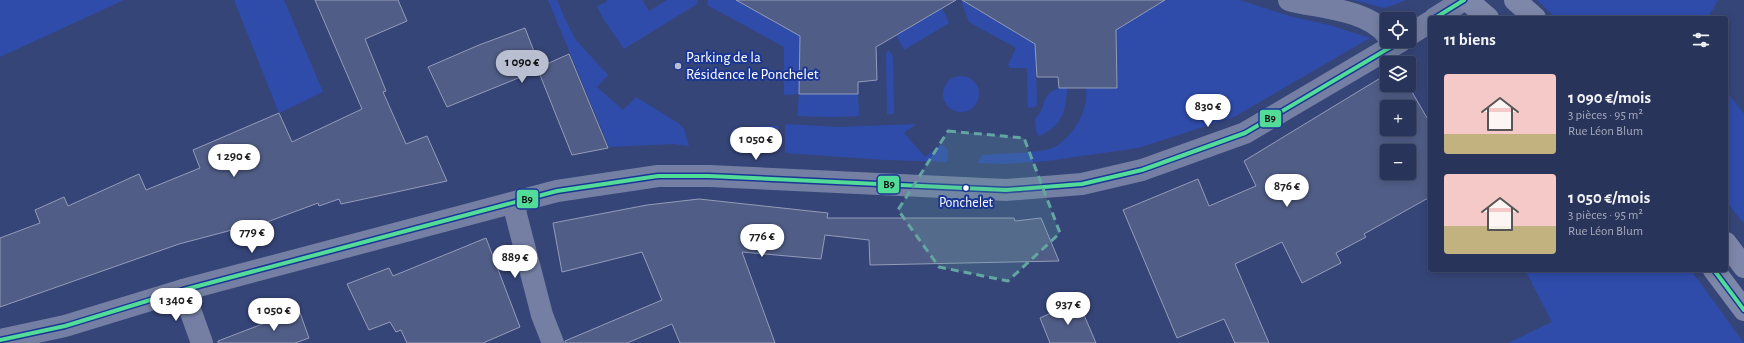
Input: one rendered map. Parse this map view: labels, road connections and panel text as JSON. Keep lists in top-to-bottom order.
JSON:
{
  "places": ["Parking de la Résidence le Ponchelet", "Ponchelet"],
  "lines": ["transit line B9"],
  "page": {
    "map_buttons": ["+", "−"],
    "heading": "11 biens",
    "price": [
      "1 090 €",
      "830 €",
      "1 050 €",
      "1 290 €",
      "876 €",
      "779 €",
      "776 €",
      "889 €",
      "1 340 €",
      "937 €",
      "1 050 €"
    ],
    "list": [
      {
        "name": "1 090 €/mois",
        "note": "3 pièces · 95 m² · Rue Léon Blum"
      },
      {
        "name": "1 050 €/mois",
        "note": "3 pièces · 95 m² · Rue Léon Blum"
      }
    ]
  }
}
